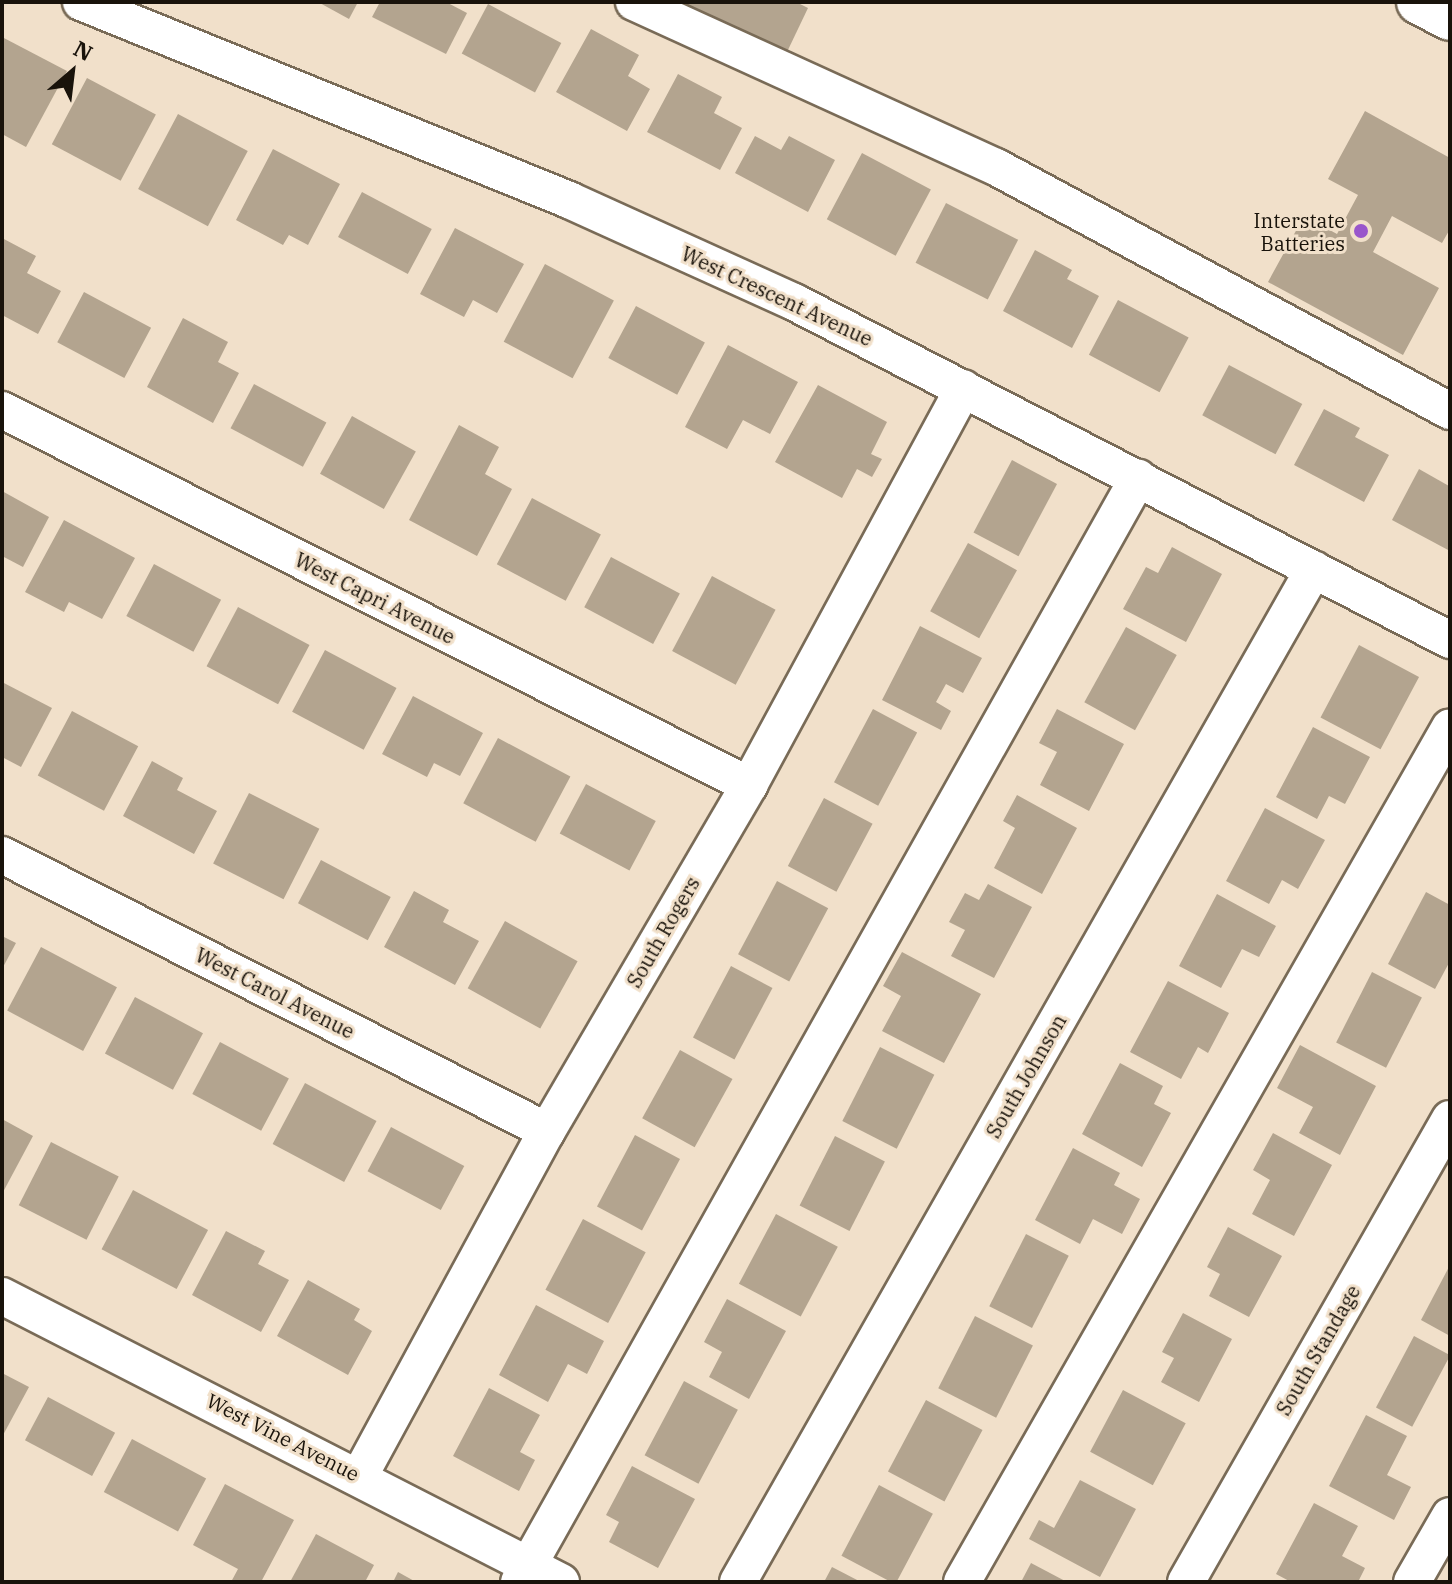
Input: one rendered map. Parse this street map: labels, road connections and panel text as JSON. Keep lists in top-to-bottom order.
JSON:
{
  "streets": {
    "street": [
      "West Crescent Avenue",
      "West Capri Avenue",
      "South Rogers",
      "West Carol Avenue",
      "South Johnson",
      "South Standage",
      "West Vine Avenue"
    ]
  },
  "crossings": [
    ["West Crescent Avenue", "South Rogers"],
    ["West Crescent Avenue", "South Johnson"],
    ["West Capri Avenue", "South Rogers"],
    ["South Rogers", "West Carol Avenue"],
    ["South Rogers", "West Vine Avenue"]
  ],
  "places": ["Interstate Batteries"],
  "north": "top right"
}
